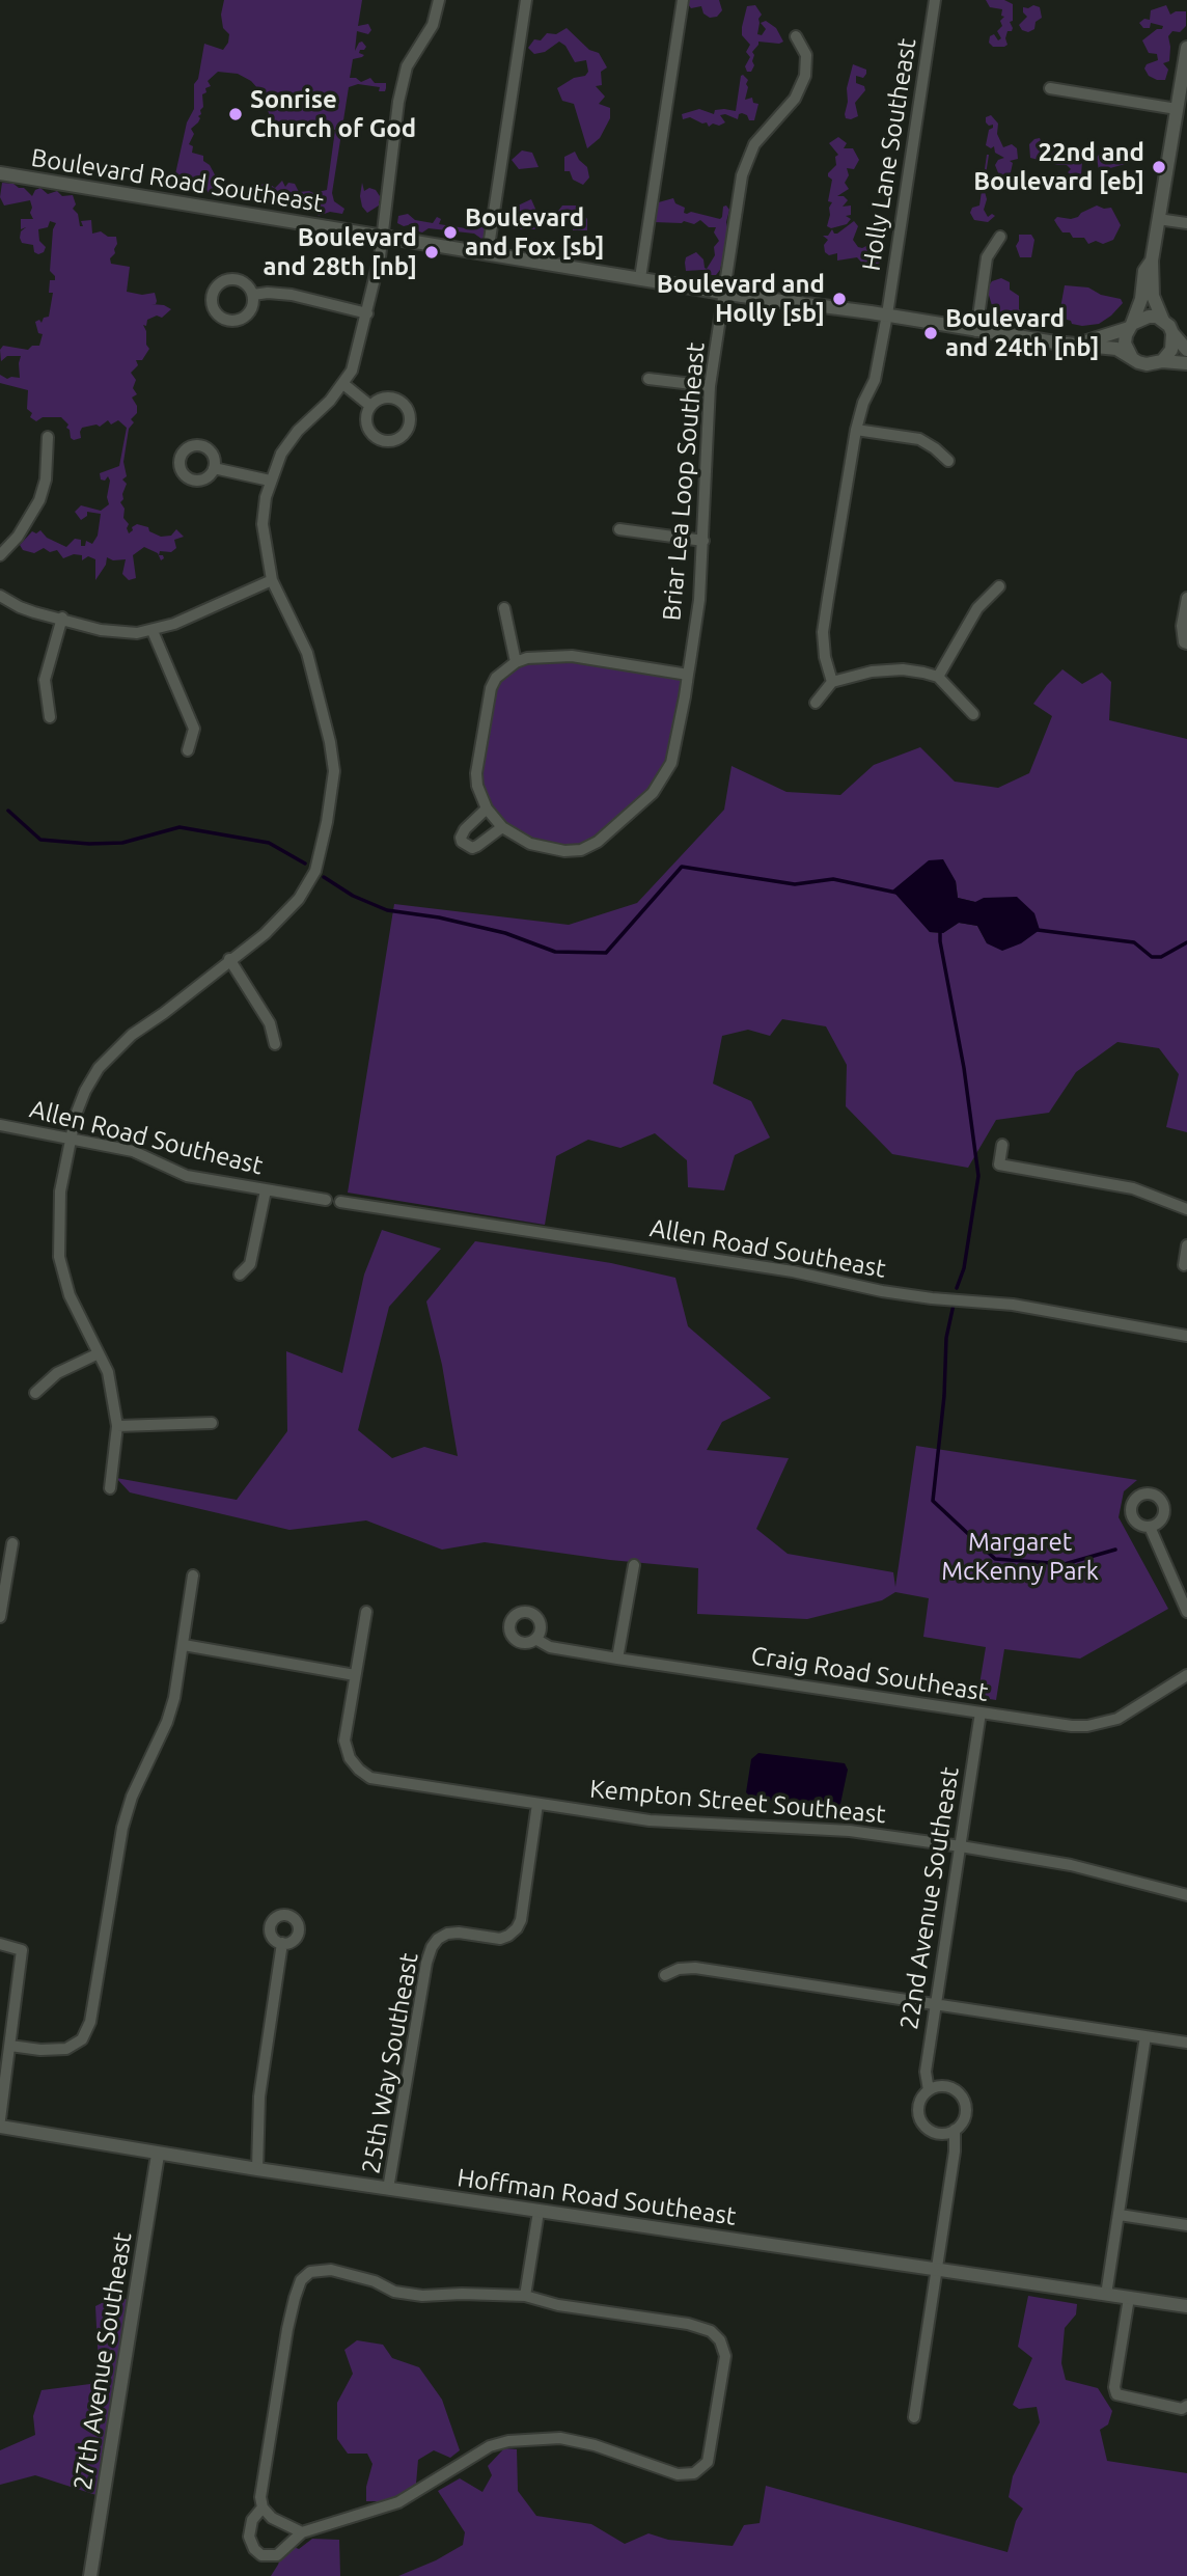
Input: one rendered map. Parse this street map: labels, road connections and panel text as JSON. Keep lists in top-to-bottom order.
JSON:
{
  "streets": {
    "street": [
      "Holly Lane Southeast",
      "Boulevard Road Southeast",
      "Briar Lea Loop Southeast",
      "Allen Road Southeast",
      "Craig Road Southeast",
      "Kempton Street Southeast",
      "22nd Avenue Southeast",
      "25th Way Southeast",
      "Hoffman Road Southeast",
      "27th Avenue Southeast"
    ]
  },
  "crossings": [
    ["Holly Lane Southeast", "Boulevard Road Southeast"],
    ["Boulevard Road Southeast", "Briar Lea Loop Southeast"],
    ["Craig Road Southeast", "22nd Avenue Southeast"],
    ["Kempton Street Southeast", "22nd Avenue Southeast"],
    ["Kempton Street Southeast", "25th Way Southeast"],
    ["25th Way Southeast", "Hoffman Road Southeast"],
    ["Hoffman Road Southeast", "27th Avenue Southeast"]
  ],
  "parks": ["Margaret McKenny Park"],
  "places": [
    "Sonrise Church of God",
    "22nd and Boulevard [eb]",
    "Boulevard and Fox [sb]",
    "Boulevard and 28th [nb]",
    "Boulevard and Holly [sb]",
    "Boulevard and 24th [nb]"
  ]
}
